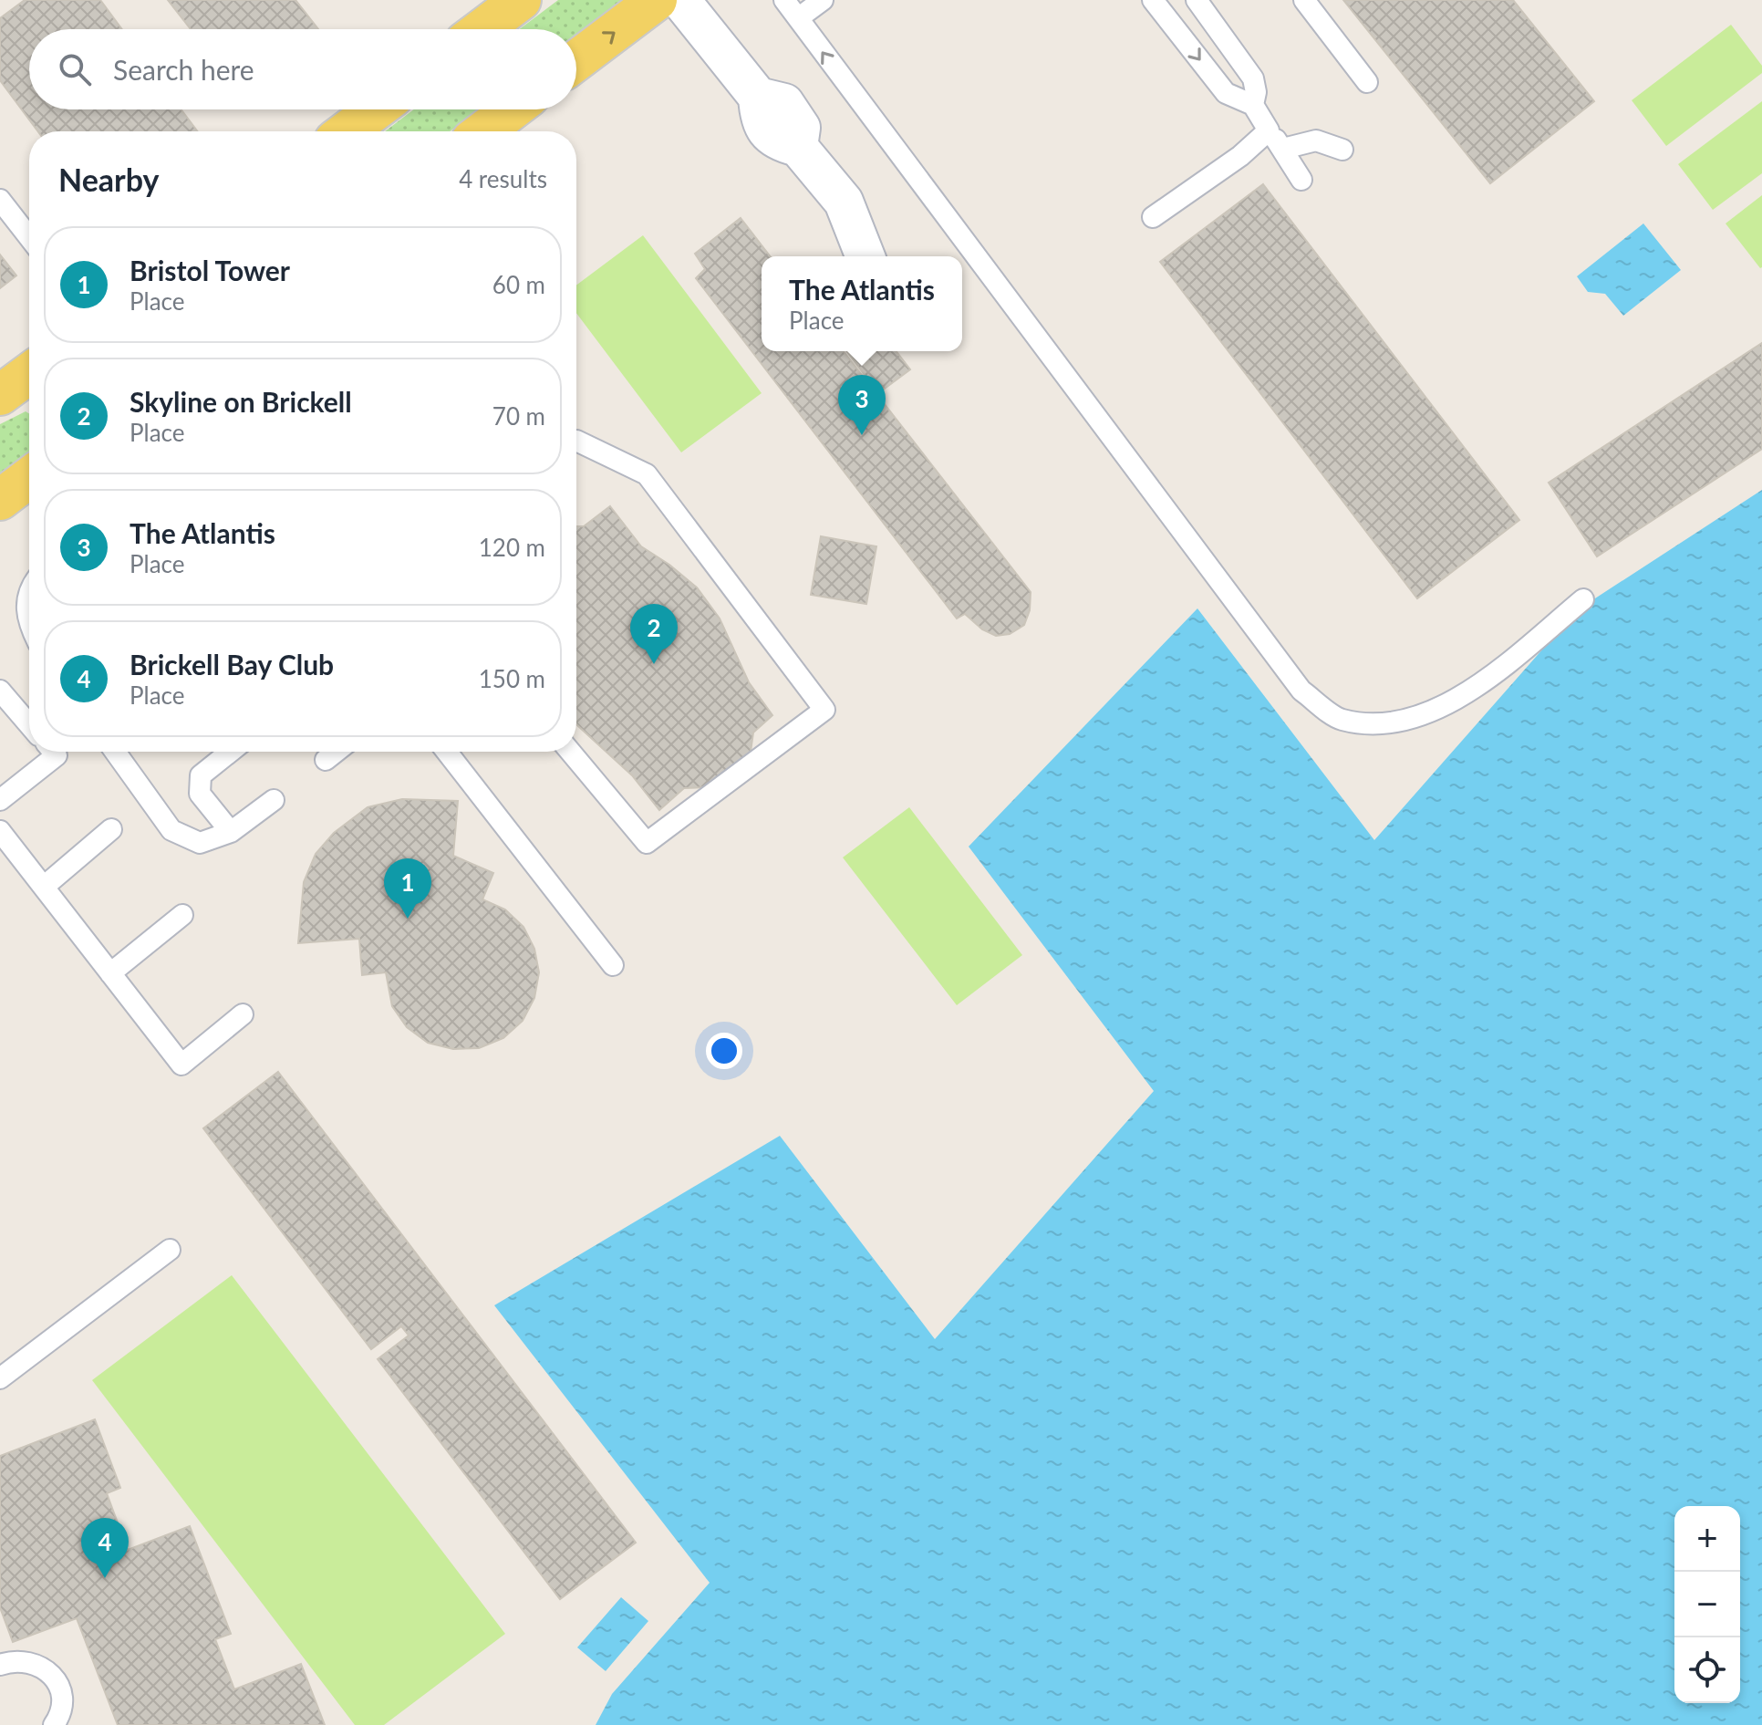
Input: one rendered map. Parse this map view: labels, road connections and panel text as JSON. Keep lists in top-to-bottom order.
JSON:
{
  "page": {
    "search": "Search here",
    "heading": ["Nearby", "4 results"],
    "list": [
      {
        "mark": "1",
        "name": "Bristol Tower",
        "note": "Place",
        "value": "60 m"
      },
      {
        "mark": "2",
        "name": "Skyline on Brickell",
        "note": "Place",
        "value": "70 m"
      },
      {
        "mark": "3",
        "name": "The Atlantis",
        "note": "Place",
        "value": "120 m"
      },
      {
        "mark": "4",
        "name": "Brickell Bay Club",
        "note": "Place",
        "value": "150 m"
      }
    ],
    "popup": ["The Atlantis", "Place"],
    "pins": [
      "3",
      "2",
      "1",
      "4"
    ],
    "map_buttons": ["+", "−"]
  }
}
